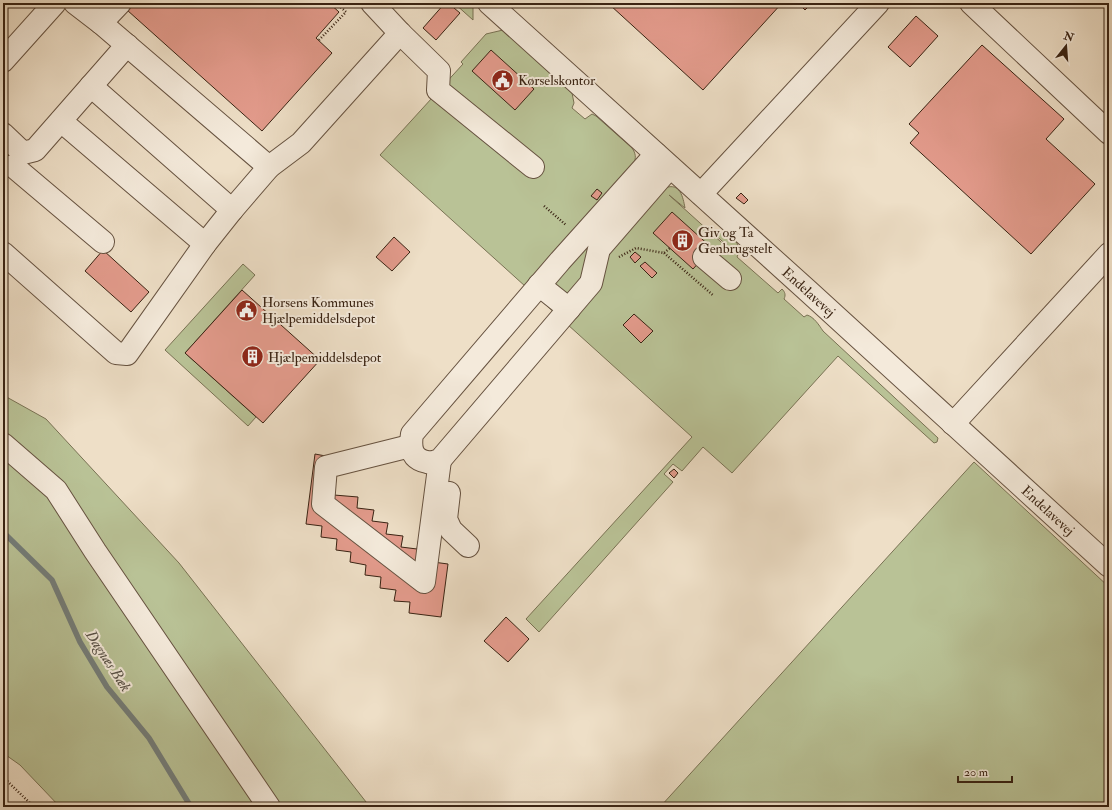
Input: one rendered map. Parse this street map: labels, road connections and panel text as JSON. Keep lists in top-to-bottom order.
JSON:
{
  "streets": {
    "street": ["Endelavevej"]
  },
  "water": ["Dagnæs Bæk"],
  "places": {
    "public building": ["Kørselskontor", "Horsens Kommunes Hjælpemiddelsdepot"],
    "building": ["Giv og Ta Genbrugstelt", "Hjælpemiddelsdepot"]
  },
  "scale_bar": "20 m",
  "north": "top"
}
